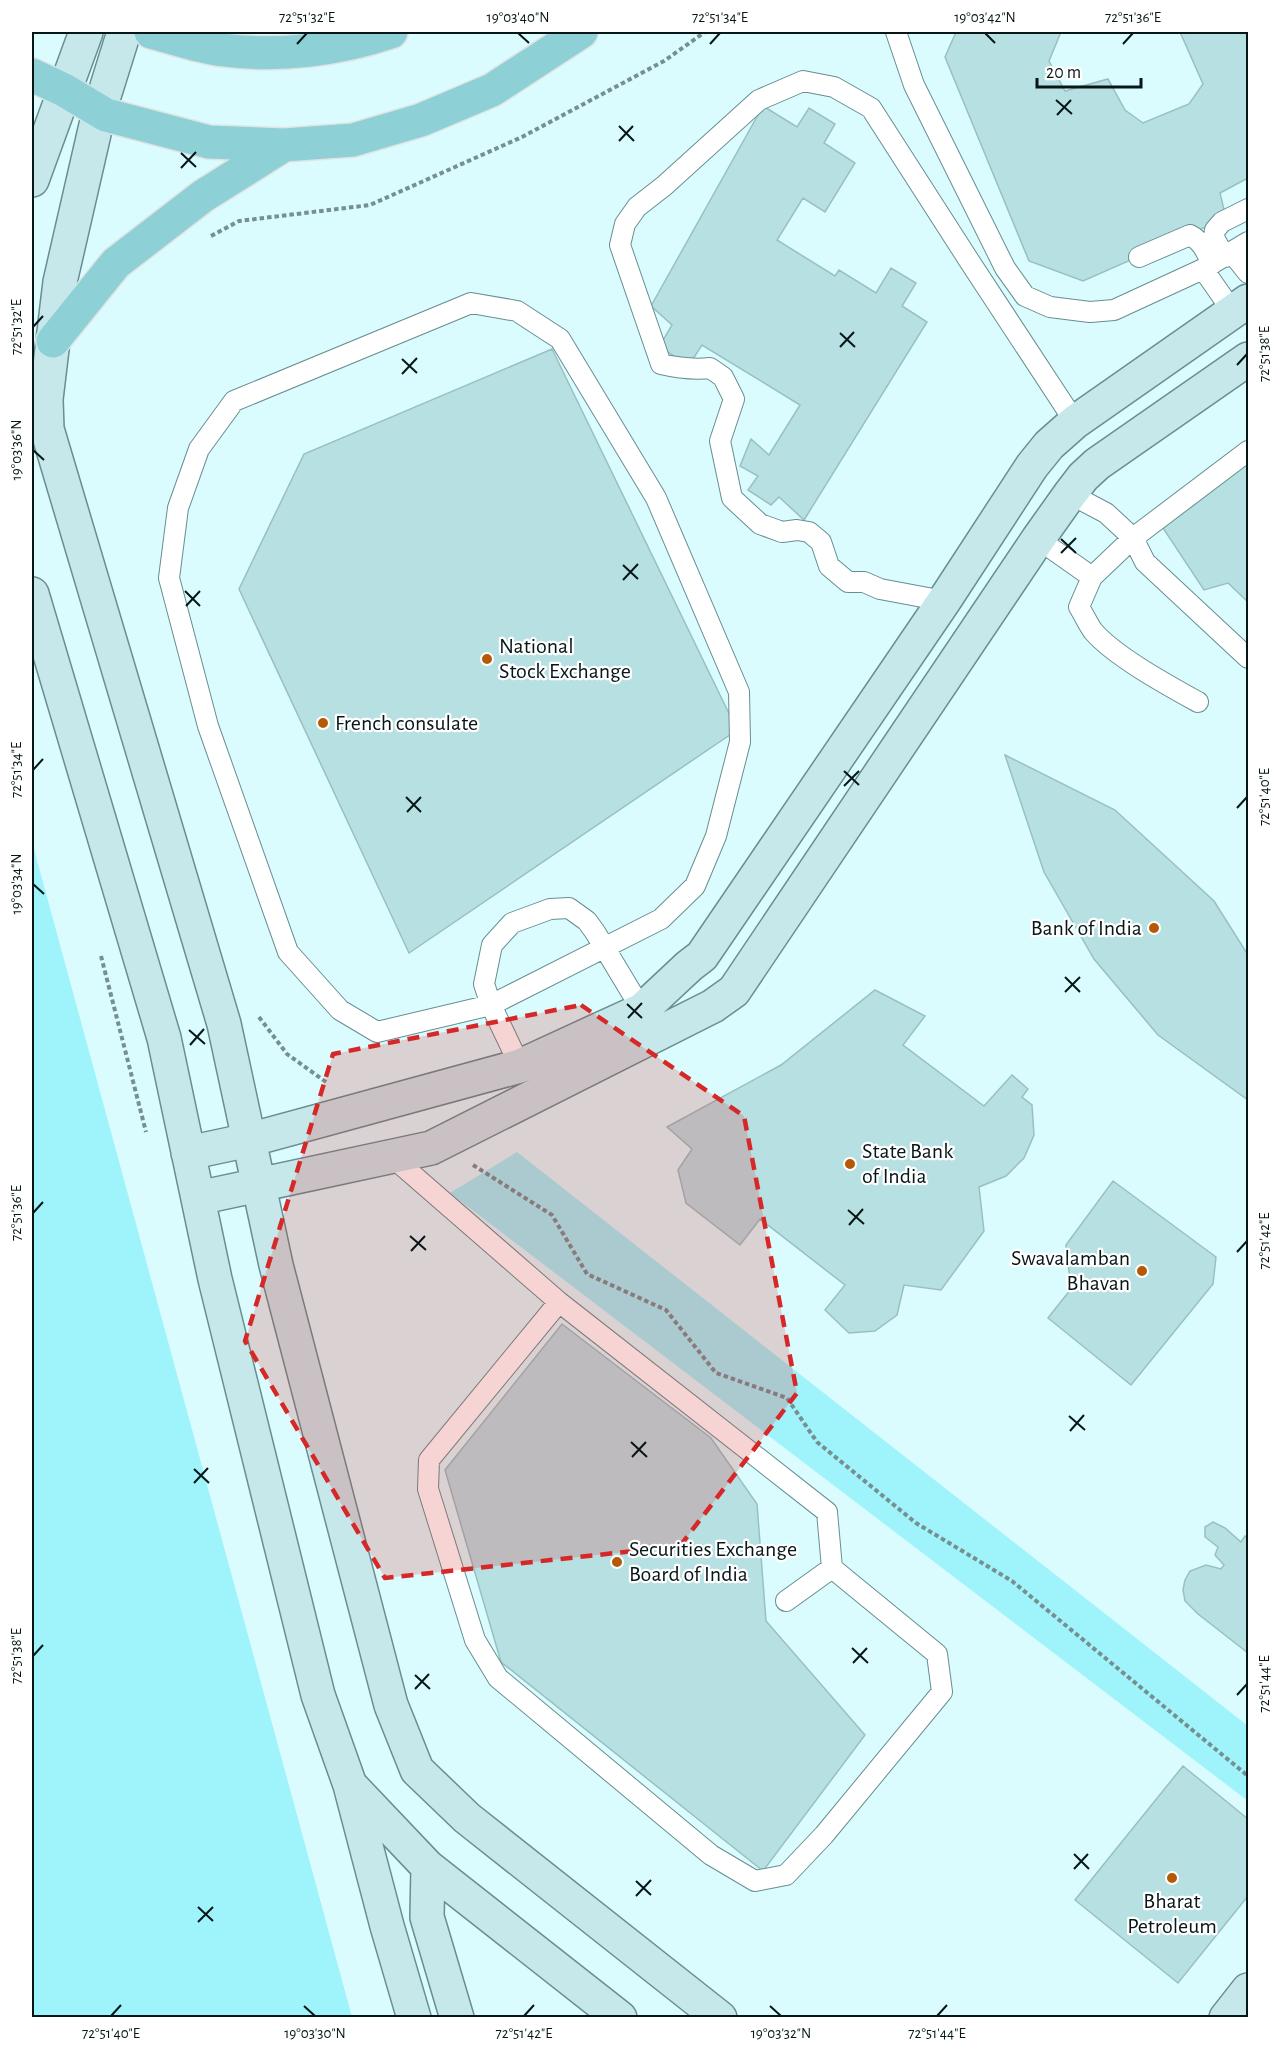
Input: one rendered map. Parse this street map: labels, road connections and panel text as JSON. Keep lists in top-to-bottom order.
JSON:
{
  "places": [
    "National Stock Exchange",
    "French consulate",
    "Bank of India",
    "State Bank of India",
    "Swavalamban Bhavan",
    "Securities Exchange Board of India",
    "Bharat Petroleum"
  ],
  "scale_bar": "20 m",
  "coordinates": [
    "72°51'32\"E",
    "19°03'40\"N",
    "72°51'34\"E",
    "19°03'42\"N",
    "72°51'36\"E",
    "72°51'38\"E",
    "19°03'36\"N",
    "72°51'40\"E",
    "19°03'34\"N",
    "72°51'42\"E",
    "72°51'44\"E",
    "19°03'30\"N",
    "19°03'32\"N"
  ]
}
